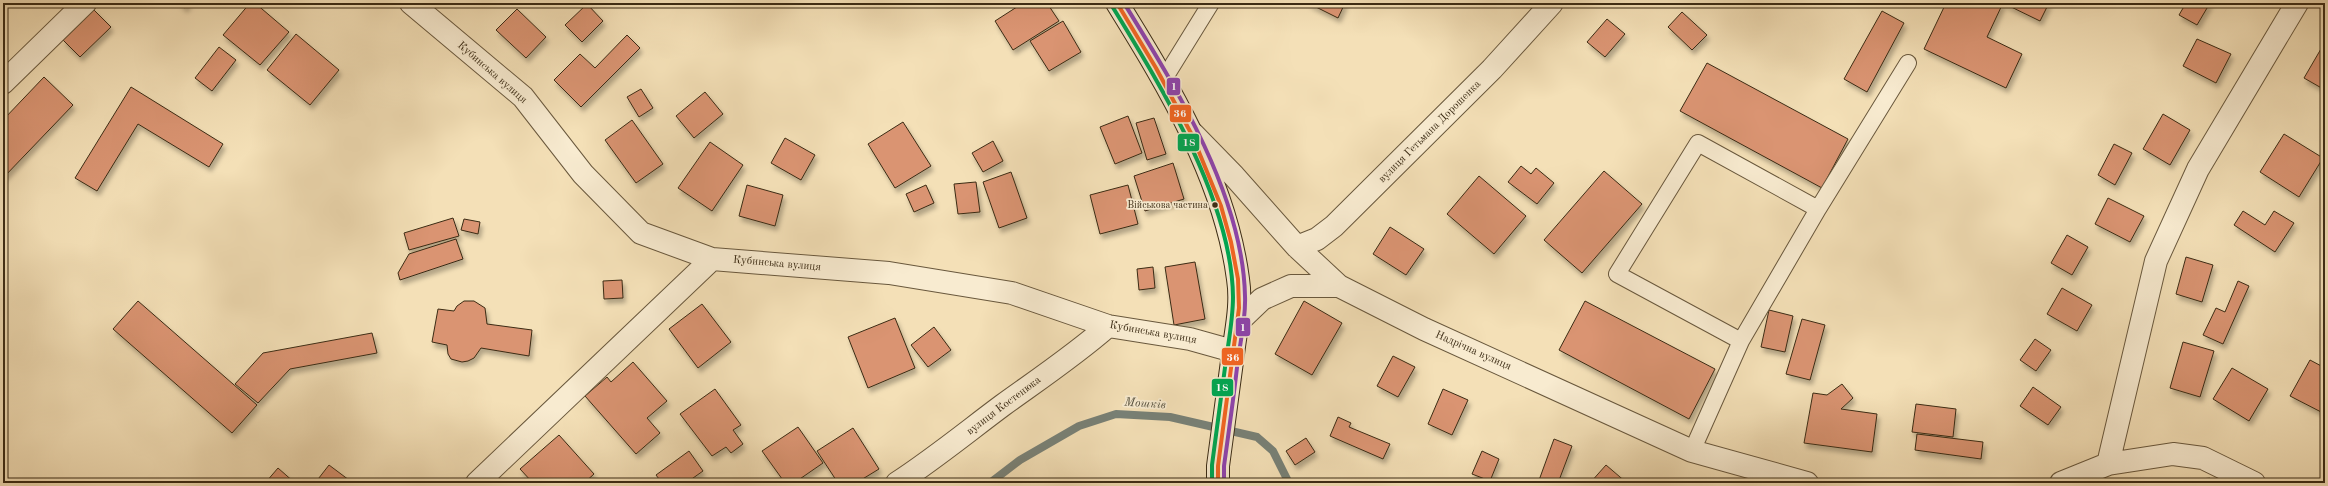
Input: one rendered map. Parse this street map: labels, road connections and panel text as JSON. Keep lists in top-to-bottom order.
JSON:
{
  "streets": {
    "street": [
      "Кубинська вулиця",
      "вулиця Гетьмана Дорошенка",
      "Надрічна вулиця",
      "вулиця Костенюка"
    ]
  },
  "crossings": [
    ["Кубинська вулиця", "вулиця Костенюка"],
    ["вулиця Гетьмана Дорошенка", "Надрічна вулиця"]
  ],
  "water": ["Мошків"],
  "places": ["Військова частина"],
  "lines": ["transit line 36", "transit line 1", "transit line 18"]
}
